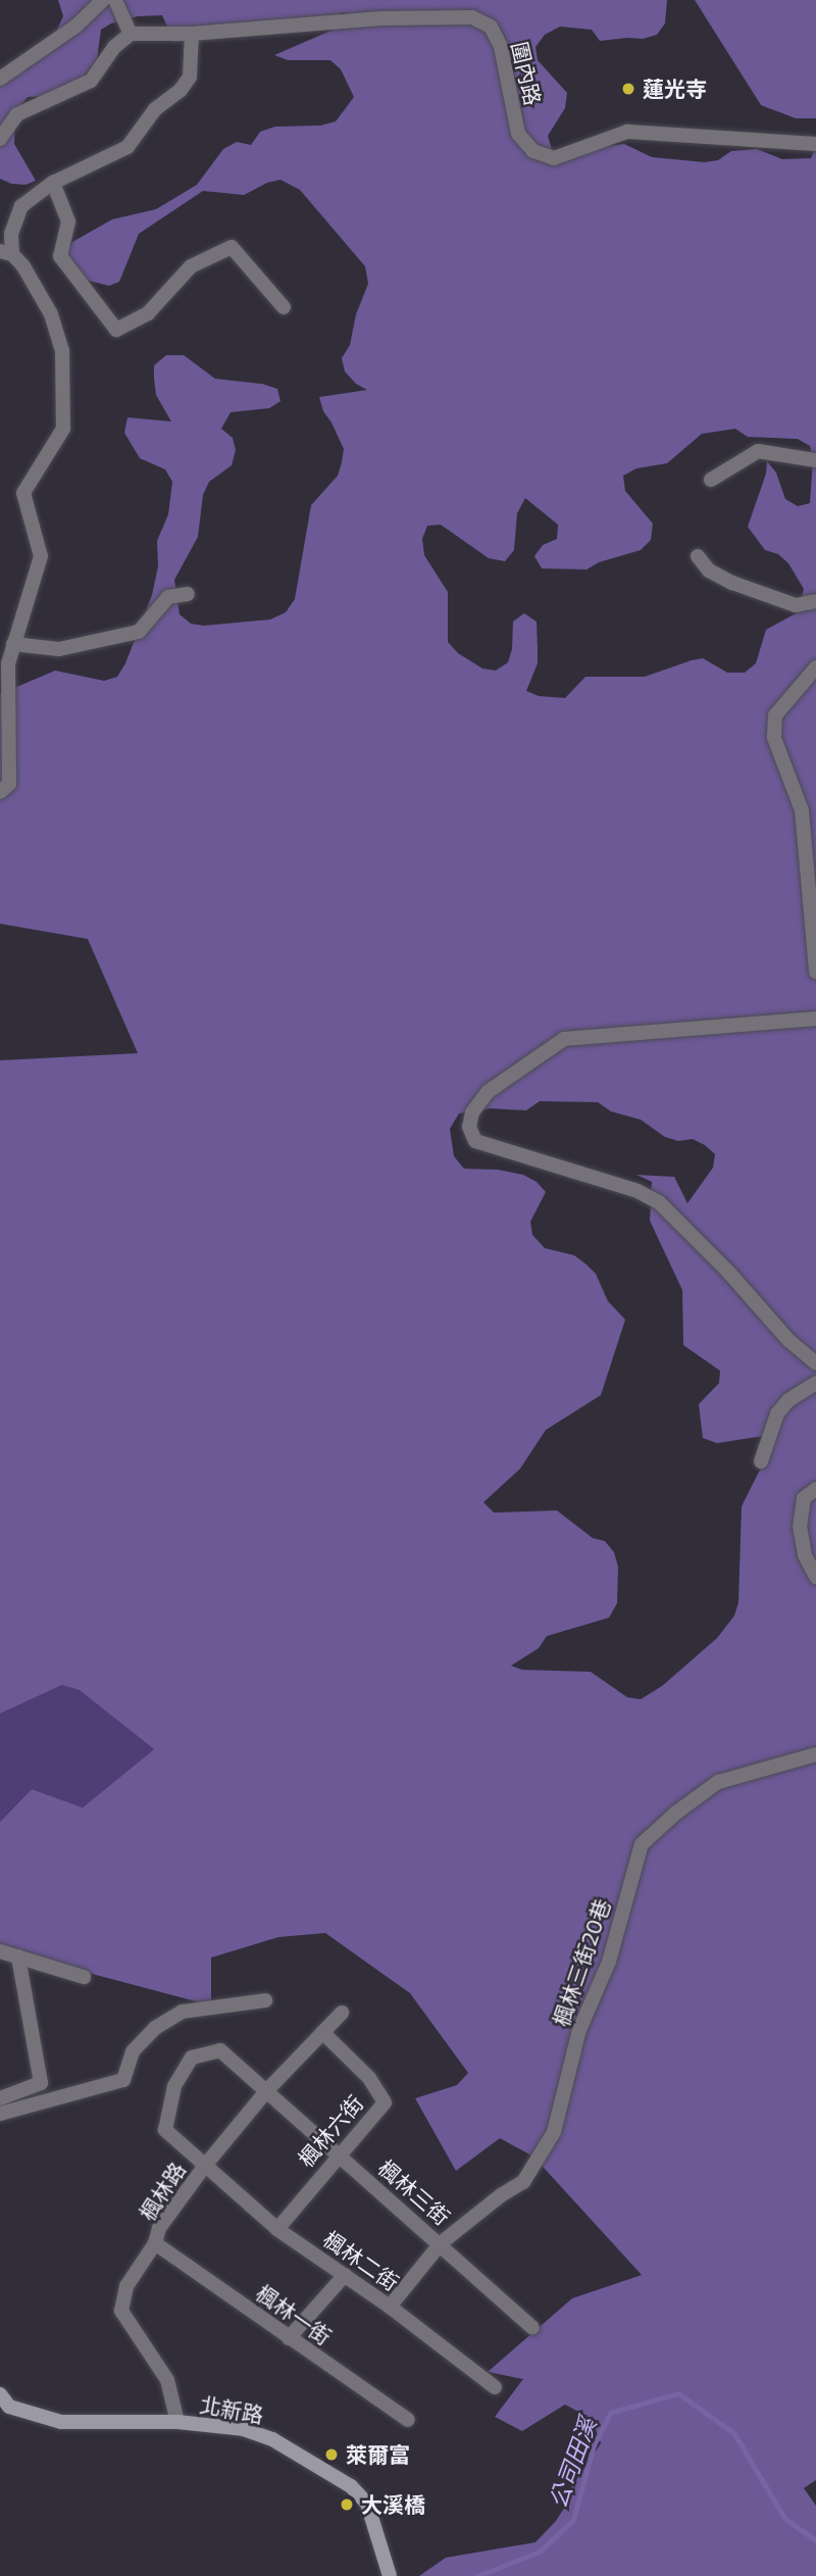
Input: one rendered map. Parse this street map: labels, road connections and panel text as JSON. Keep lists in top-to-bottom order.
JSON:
{
  "streets": {
    "main road": ["北新路"],
    "street": [
      "圍內路",
      "楓林三街20巷",
      "楓林六街",
      "楓林路",
      "楓林三街",
      "楓林二街",
      "楓林一街"
    ]
  },
  "crossings": [
    ["楓林三街20巷", "楓林三街"],
    ["楓林三街20巷", "楓林二街"],
    ["楓林六街", "楓林路"],
    ["楓林六街", "楓林三街"],
    ["楓林六街", "楓林二街"],
    ["楓林路", "楓林三街"],
    ["楓林路", "楓林二街"],
    ["楓林路", "楓林一街"],
    ["楓林路", "北新路"],
    ["楓林三街", "楓林二街"]
  ],
  "water": ["公司田溪"],
  "places": ["蓮光寺", "萊爾富", "大溪橋"]
}
